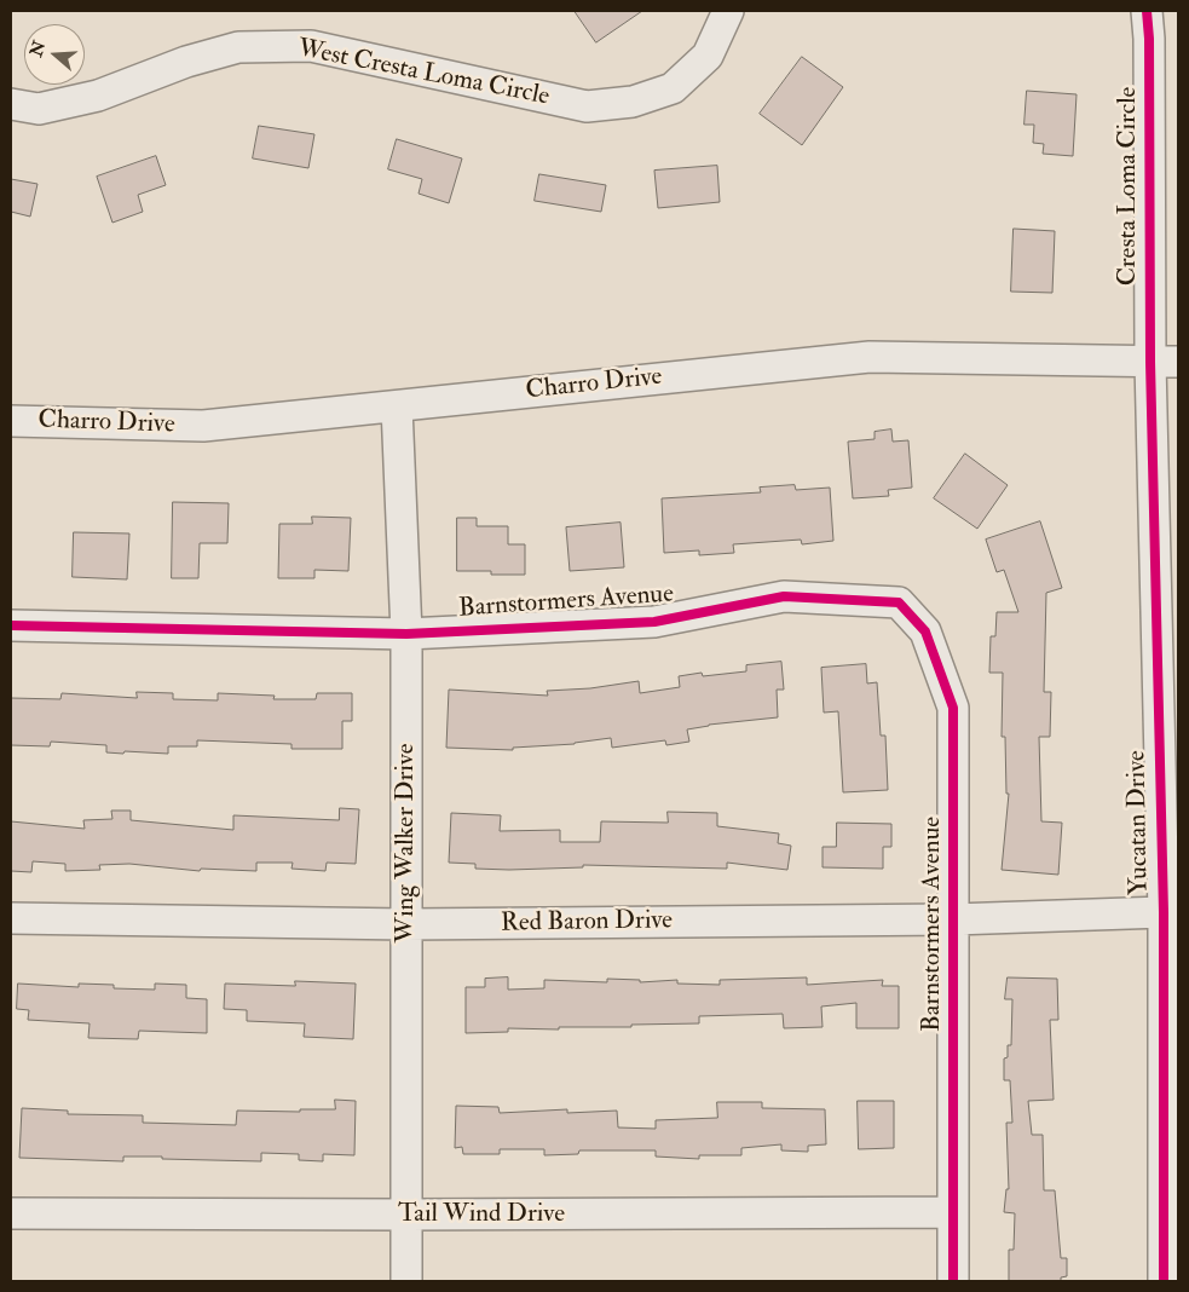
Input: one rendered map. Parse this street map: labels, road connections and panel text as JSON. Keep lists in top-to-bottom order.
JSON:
{
  "streets": {
    "street": [
      "West Cresta Loma Circle",
      "Cresta Loma Circle",
      "Charro Drive",
      "Barnstormers Avenue",
      "Yucatan Drive",
      "Wing Walker Drive",
      "Red Baron Drive",
      "Tail Wind Drive"
    ]
  },
  "crossings": [
    ["Cresta Loma Circle", "Charro Drive"],
    ["Cresta Loma Circle", "Yucatan Drive"],
    ["Charro Drive", "Yucatan Drive"],
    ["Charro Drive", "Wing Walker Drive"],
    ["Barnstormers Avenue", "Wing Walker Drive"],
    ["Barnstormers Avenue", "Red Baron Drive"],
    ["Barnstormers Avenue", "Tail Wind Drive"],
    ["Yucatan Drive", "Red Baron Drive"],
    ["Wing Walker Drive", "Red Baron Drive"],
    ["Wing Walker Drive", "Tail Wind Drive"]
  ],
  "north": "left"
}
